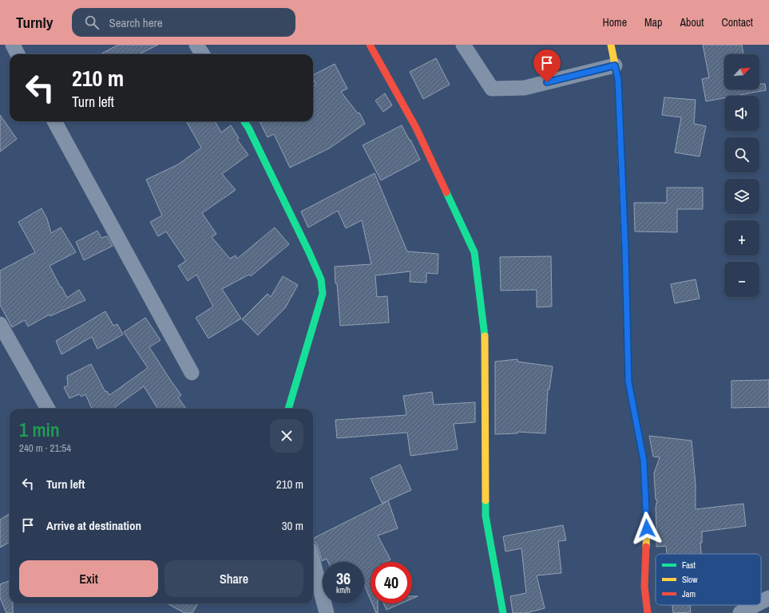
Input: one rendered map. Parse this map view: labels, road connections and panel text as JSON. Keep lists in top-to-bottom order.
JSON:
{
  "legend": ["Fast", "Slow", "Jam"],
  "north": "top right",
  "page": {
    "header": "Turnly",
    "search": "Search here",
    "nav": [
      "Home",
      "Map",
      "About",
      "Contact"
    ],
    "map_buttons": ["+", "−"],
    "turn": ["210 m", "Turn left"],
    "heading": ["1 min", "240 m · 21:54"],
    "list": [
      {
        "name": "Turn left",
        "value": "210 m"
      },
      {
        "name": "Arrive at destination",
        "value": "30 m"
      }
    ],
    "buttons": ["Exit", "Share"],
    "speed": "36 km/h",
    "limit": "40"
  }
}
